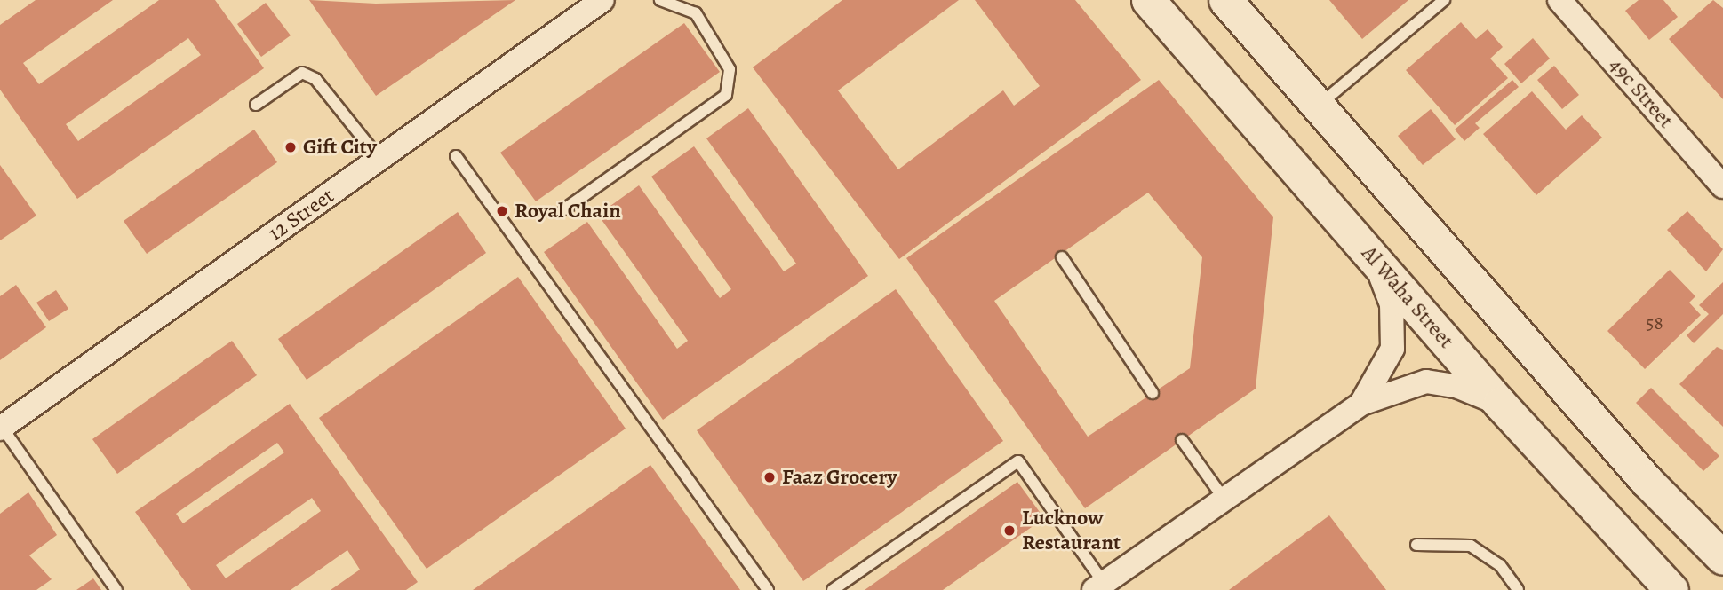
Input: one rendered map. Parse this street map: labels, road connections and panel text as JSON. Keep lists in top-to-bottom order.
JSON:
{
  "streets": {
    "street": ["49c Street", "12 Street", "Al Waha Street"]
  },
  "places": [
    "Gift City",
    "Royal Chain",
    "Faaz Grocery",
    "Lucknow Restaurant"
  ],
  "house_numbers": ["58"]
}
